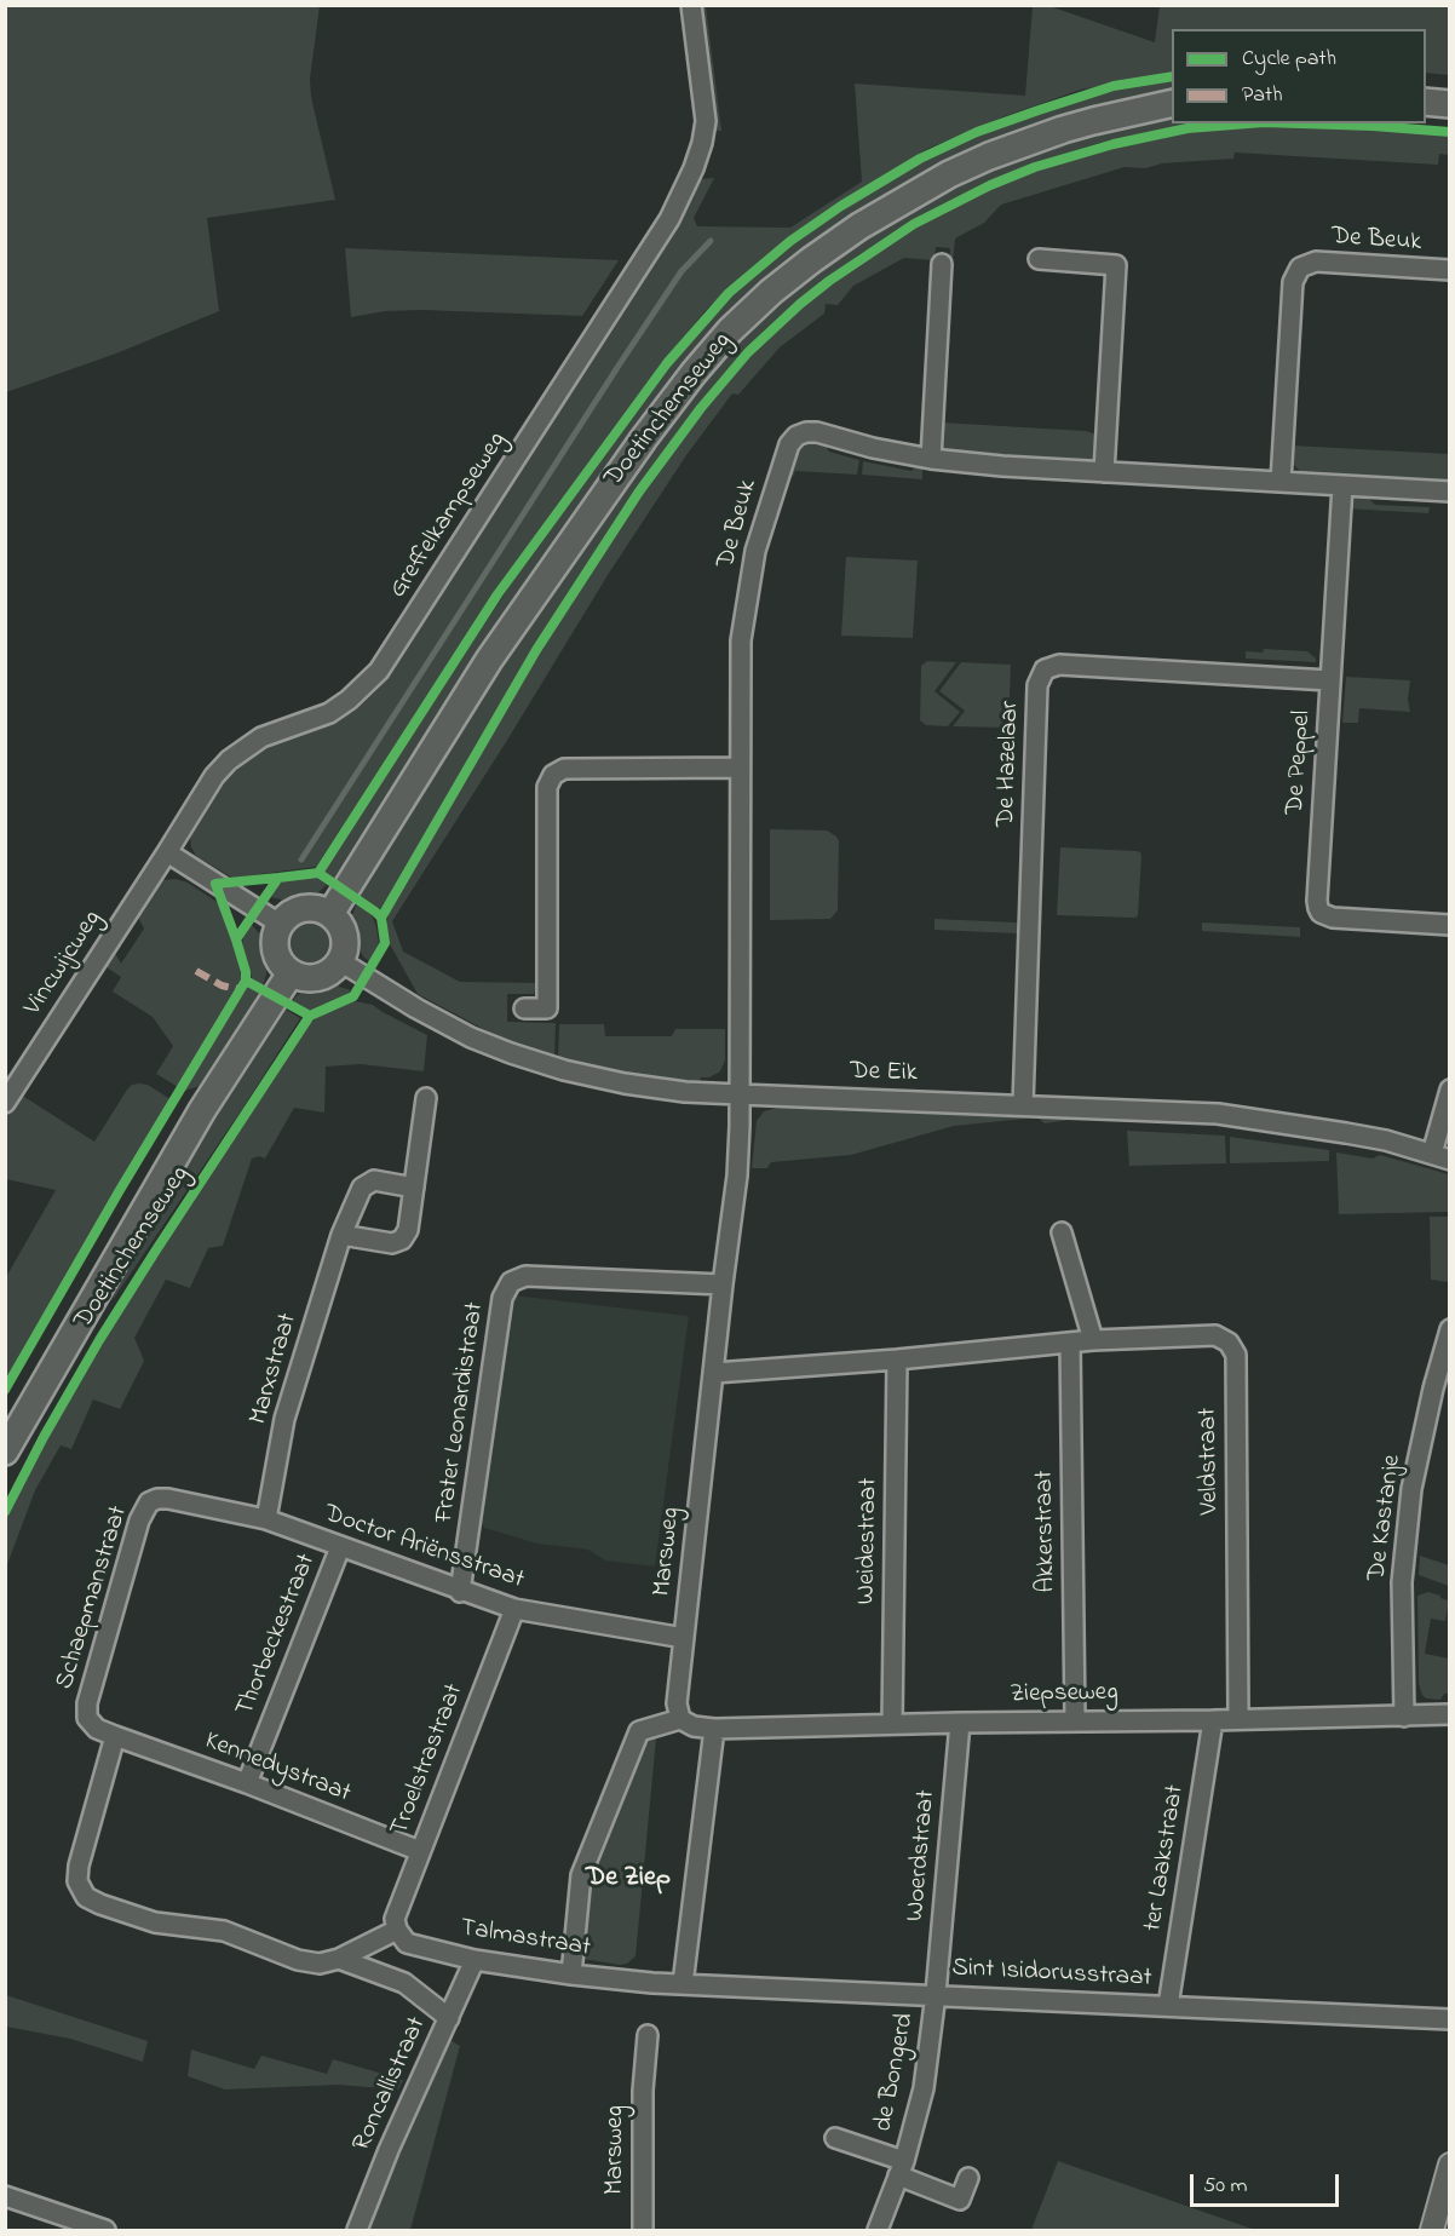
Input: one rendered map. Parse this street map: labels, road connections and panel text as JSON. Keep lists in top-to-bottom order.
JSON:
{
  "streets": {
    "main road": ["Doetinchemseweg"],
    "street": [
      "De Beuk",
      "Greffelkampseweg",
      "De Peppel",
      "De Hazelaar",
      "Vincwijcweg",
      "De Eik",
      "Marxstraat",
      "Frater Leonardistraat",
      "Veldstraat",
      "De Kastanje",
      "Akkerstraat",
      "Weidestraat",
      "Doctor Ariënsstraat",
      "Marsweg",
      "Schaepmanstraat",
      "Thorbeckestraat",
      "Ziepseweg",
      "Troelstrastraat",
      "Kennedystraat",
      "Woerdstraat",
      "ter Laakstraat",
      "Talmastraat",
      "Sint Isidorusstraat",
      "de Bongerd",
      "Roncallistraat"
    ]
  },
  "crossings": [
    ["De Beuk", "De Peppel"],
    ["De Beuk", "De Eik"],
    ["De Beuk", "Marsweg"],
    ["Doetinchemseweg", "De Eik"],
    ["Greffelkampseweg", "Vincwijcweg"],
    ["De Peppel", "De Hazelaar"],
    ["De Hazelaar", "De Eik"],
    ["De Eik", "Marsweg"],
    ["Marxstraat", "Doctor Ariënsstraat"],
    ["Frater Leonardistraat", "Doctor Ariënsstraat"],
    ["Frater Leonardistraat", "Marsweg"],
    ["Veldstraat", "Akkerstraat"],
    ["Veldstraat", "Weidestraat"],
    ["Veldstraat", "Marsweg"],
    ["Veldstraat", "Ziepseweg"],
    ["De Kastanje", "Ziepseweg"],
    ["Akkerstraat", "Ziepseweg"],
    ["Weidestraat", "Ziepseweg"],
    ["Doctor Ariënsstraat", "Marsweg"],
    ["Doctor Ariënsstraat", "Schaepmanstraat"],
    ["Doctor Ariënsstraat", "Thorbeckestraat"],
    ["Doctor Ariënsstraat", "Troelstrastraat"],
    ["Marsweg", "Ziepseweg"],
    ["Schaepmanstraat", "Kennedystraat"],
    ["Thorbeckestraat", "Kennedystraat"],
    ["Ziepseweg", "Woerdstraat"],
    ["Ziepseweg", "ter Laakstraat"],
    ["Troelstrastraat", "Kennedystraat"],
    ["Troelstrastraat", "Talmastraat"],
    ["Woerdstraat", "Sint Isidorusstraat"],
    ["Woerdstraat", "de Bongerd"],
    ["ter Laakstraat", "Sint Isidorusstraat"],
    ["Talmastraat", "Sint Isidorusstraat"],
    ["Talmastraat", "Roncallistraat"],
    ["Sint Isidorusstraat", "de Bongerd"]
  ],
  "districts": ["De Ziep"],
  "legend": ["Cycle path", "Path"],
  "scale_bar": "50 m"
}
